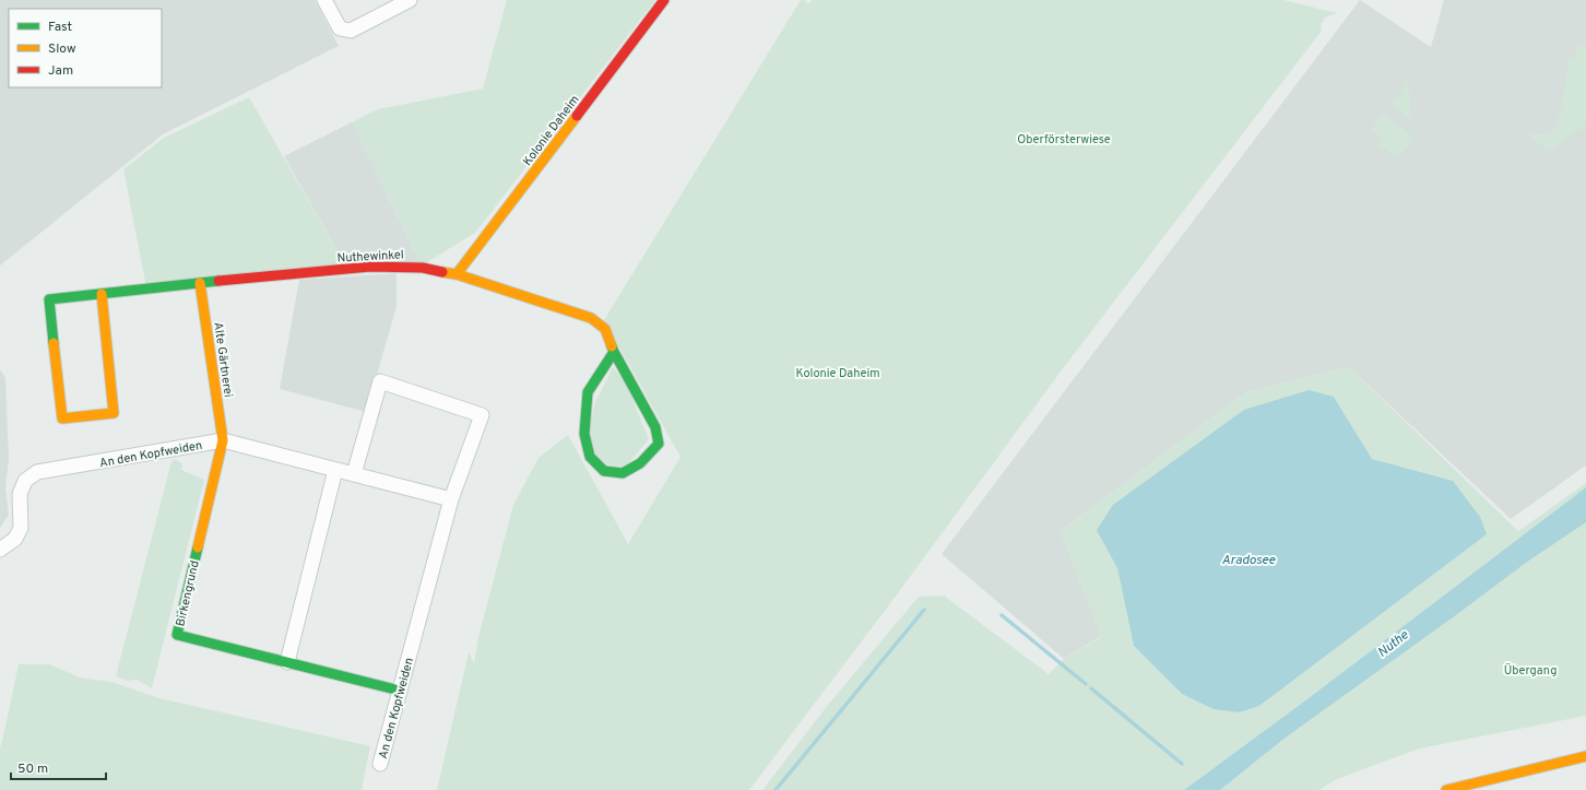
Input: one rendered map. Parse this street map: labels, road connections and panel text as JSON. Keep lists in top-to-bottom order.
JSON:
{
  "streets": {
    "main road": [
      "Kolonie Daheim",
      "Nuthewinkel",
      "Alte Gärtnerei",
      "Birkengrund"
    ],
    "street": ["An den Kopfweiden"]
  },
  "crossings": [
    ["Kolonie Daheim", "Nuthewinkel"],
    ["Nuthewinkel", "Alte Gärtnerei"],
    ["Alte Gärtnerei", "An den Kopfweiden"],
    ["Alte Gärtnerei", "Birkengrund"],
    ["An den Kopfweiden", "Birkengrund"]
  ],
  "water": ["Aradosee", "Nuthe"],
  "parks": ["Oberförsterwiese", "Kolonie Daheim", "Übergang"],
  "legend": ["Fast", "Slow", "Jam"],
  "scale_bar": "50 m"
}
